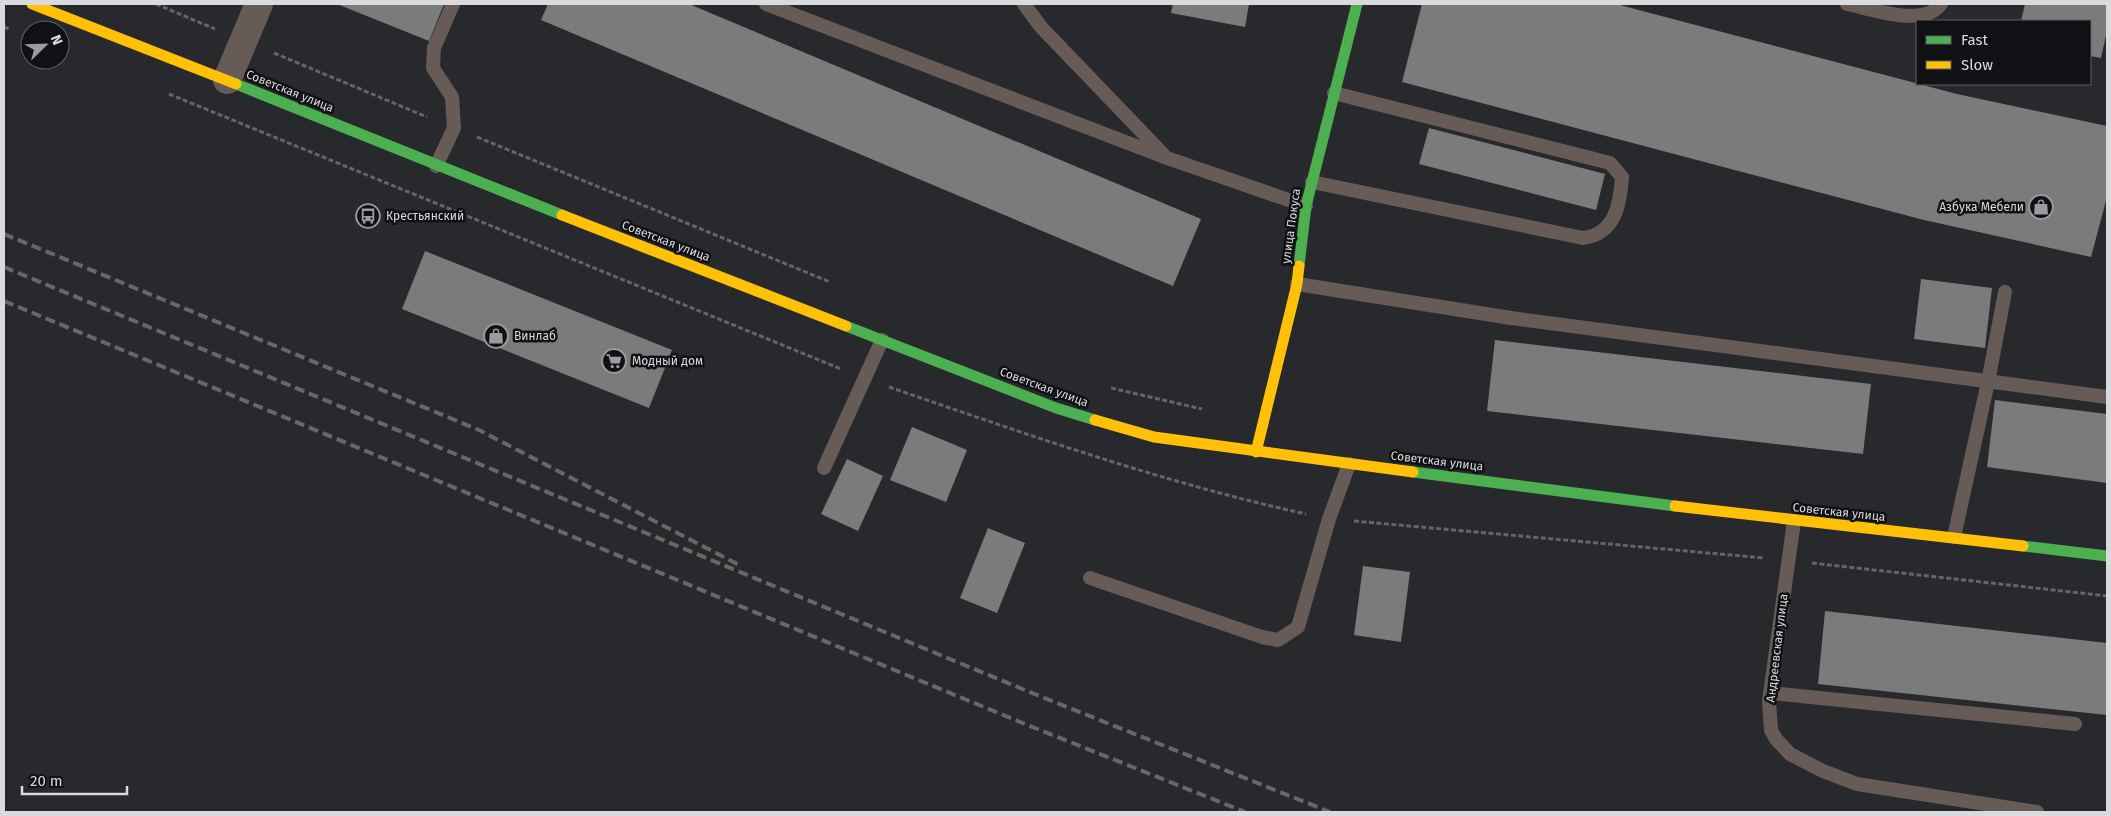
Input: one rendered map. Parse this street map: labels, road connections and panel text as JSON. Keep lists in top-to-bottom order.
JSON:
{
  "streets": {
    "main road": ["Советская улица", "улица Покуса"],
    "lane": ["Андреевская улица"]
  },
  "crossings": [
    ["Советская улица", "улица Покуса"],
    ["Советская улица", "Андреевская улица"]
  ],
  "places": {
    "shop": ["Азбука Мебели", "Винлаб"],
    "bus stop": ["Крестьянский"],
    "supermarket": ["Модный дом"]
  },
  "legend": ["Fast", "Slow"],
  "scale_bar": "20 m",
  "north": "top right"
}
